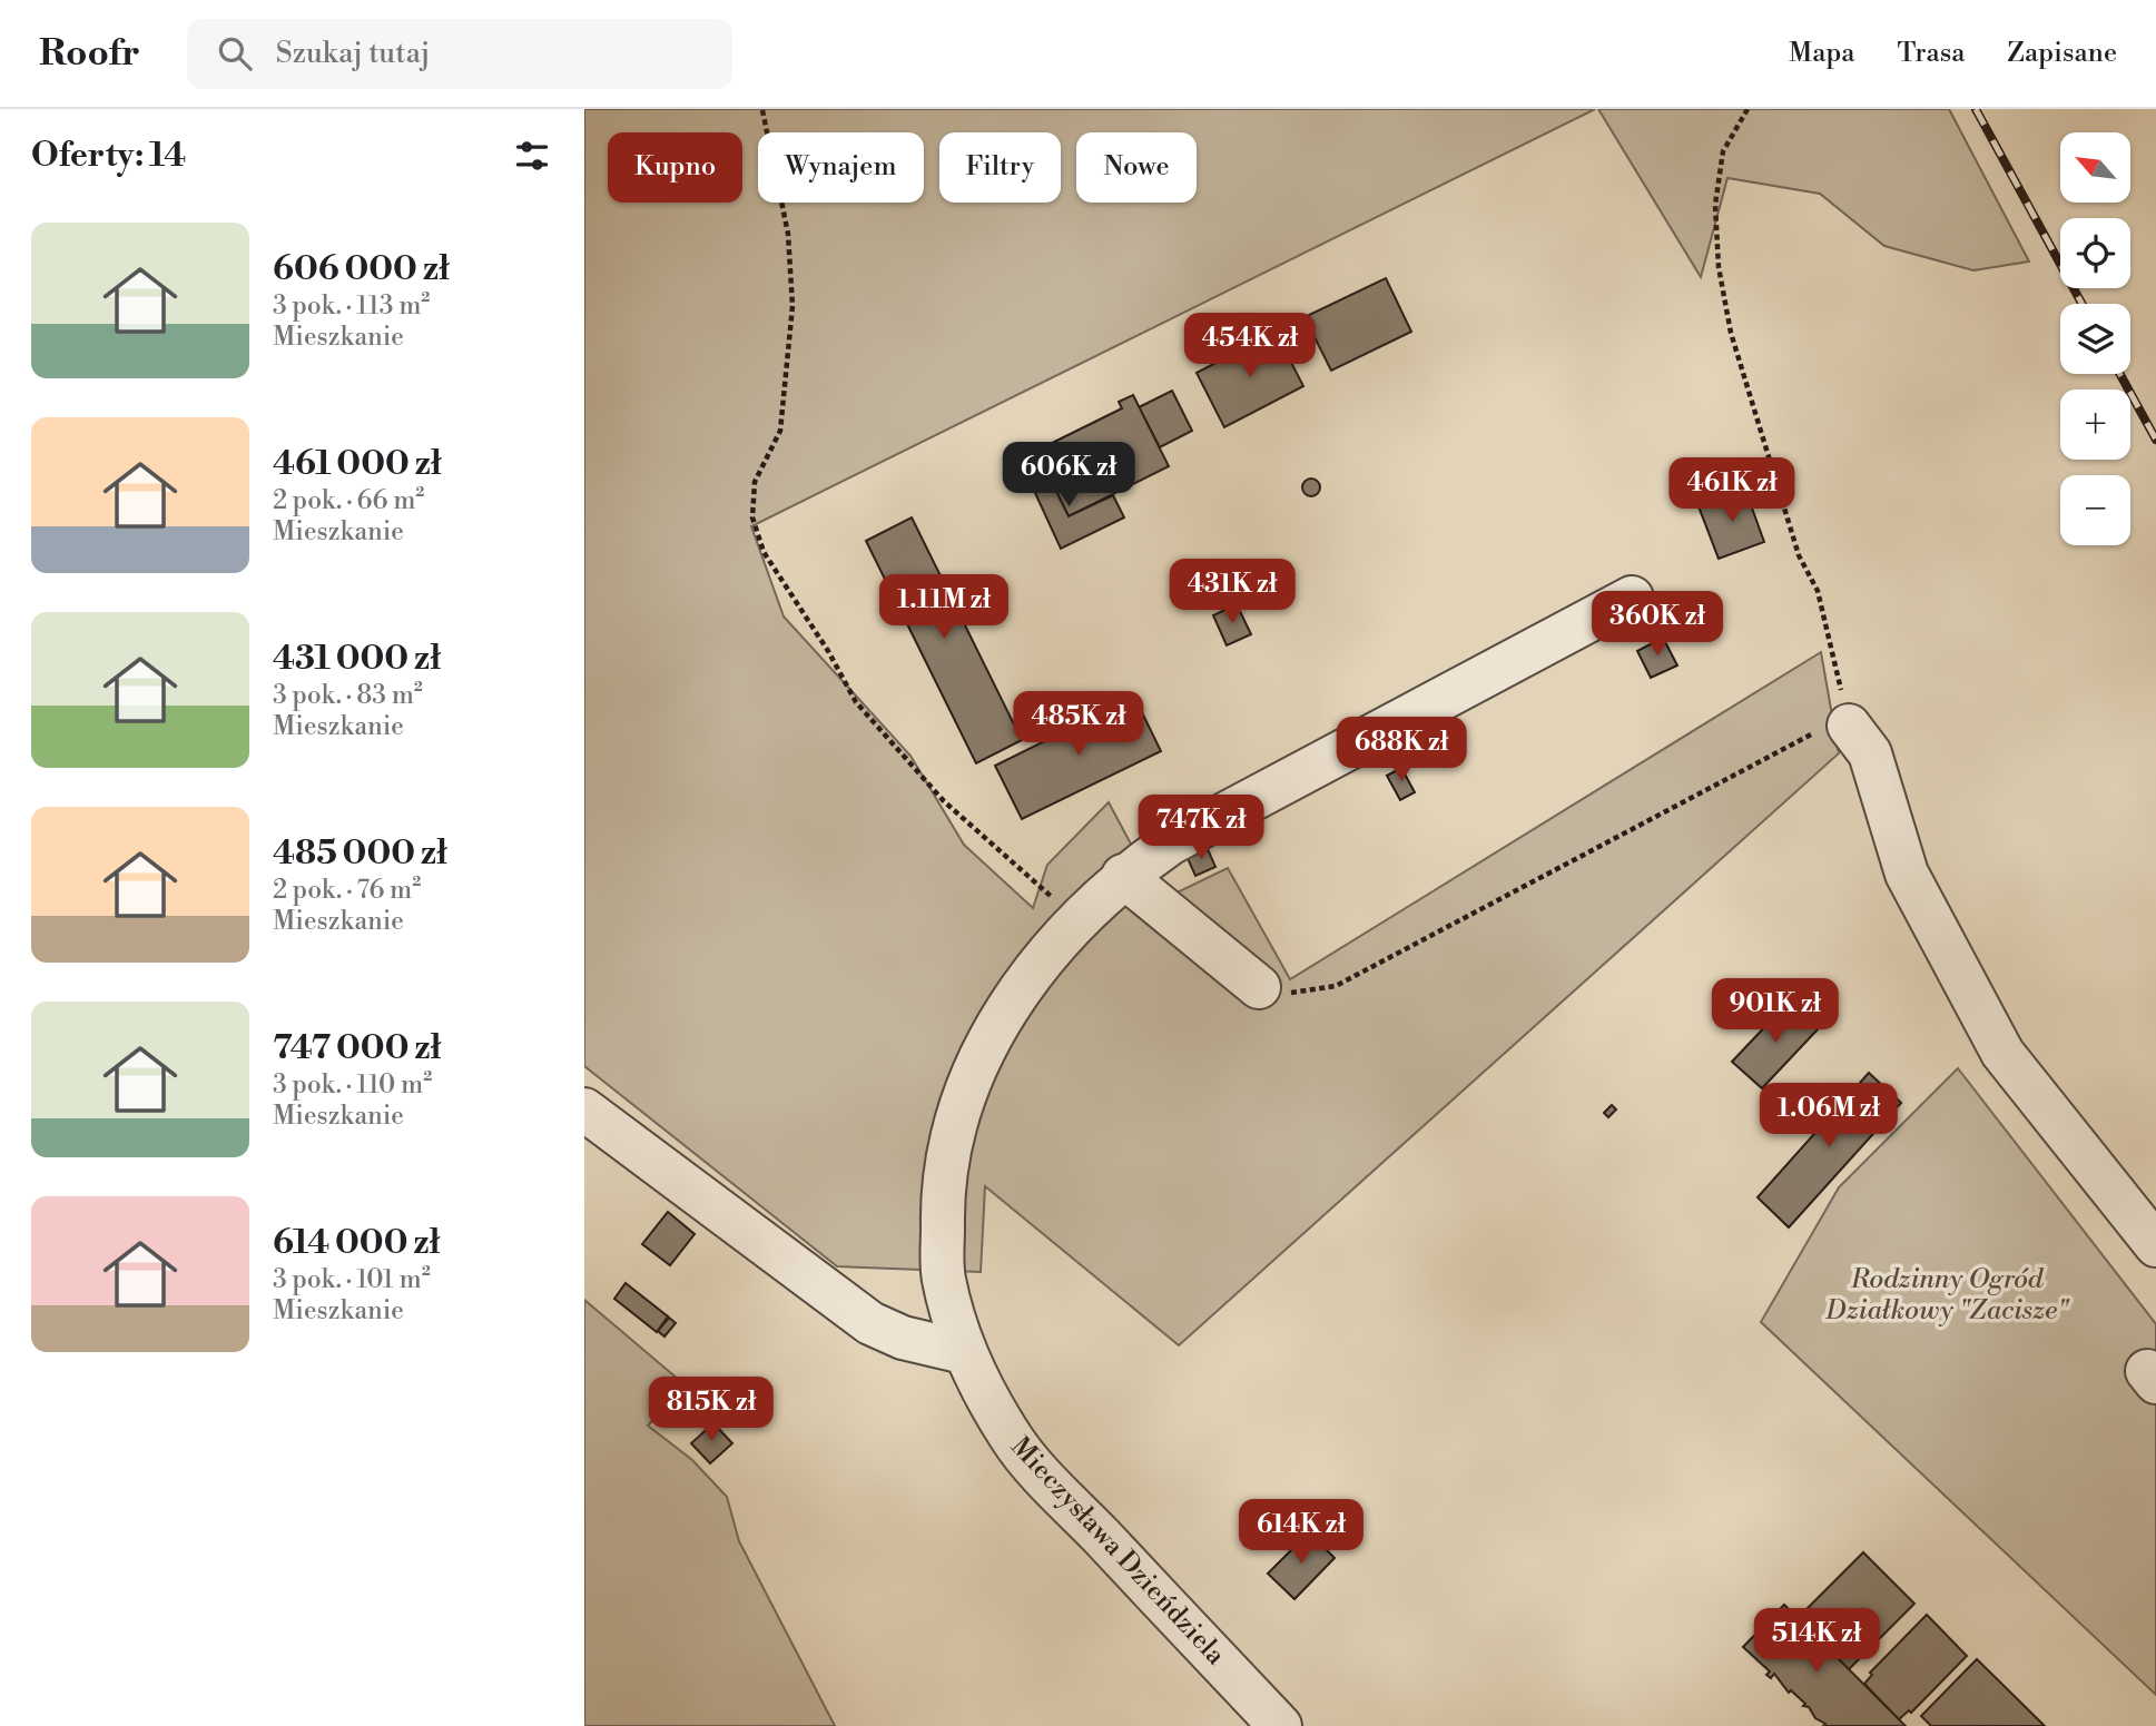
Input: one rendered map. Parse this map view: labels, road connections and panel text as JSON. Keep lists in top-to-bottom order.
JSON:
{
  "streets": {
    "street": ["Mieczysława Dzieńdziela"]
  },
  "parks": ["Rodzinny Ogród Działkowy \"Zacisze\""],
  "north": "top left",
  "page": {
    "header": "Roofr",
    "search": "Szukaj tutaj",
    "nav": ["Mapa", "Trasa", "Zapisane"],
    "heading": "Oferty: 14",
    "map_buttons": ["+", "−"],
    "chip": [
      "Kupno",
      "Wynajem",
      "Filtry",
      "Nowe"
    ],
    "list": [
      {
        "name": "606 000 zł",
        "note": "3 pok. · 113 m² · Mieszkanie"
      },
      {
        "name": "461 000 zł",
        "note": "2 pok. · 66 m² · Mieszkanie"
      },
      {
        "name": "431 000 zł",
        "note": "3 pok. · 83 m² · Mieszkanie"
      },
      {
        "name": "485 000 zł",
        "note": "2 pok. · 76 m² · Mieszkanie"
      },
      {
        "name": "747 000 zł",
        "note": "3 pok. · 110 m² · Mieszkanie"
      },
      {
        "name": "614 000 zł",
        "note": "3 pok. · 101 m² · Mieszkanie"
      }
    ],
    "price": [
      "454K zł",
      "606K zł",
      "461K zł",
      "431K zł",
      "1.11M zł",
      "360K zł",
      "485K zł",
      "688K zł",
      "747K zł",
      "901K zł",
      "1.06M zł",
      "815K zł",
      "614K zł",
      "514K zł"
    ]
  }
}
